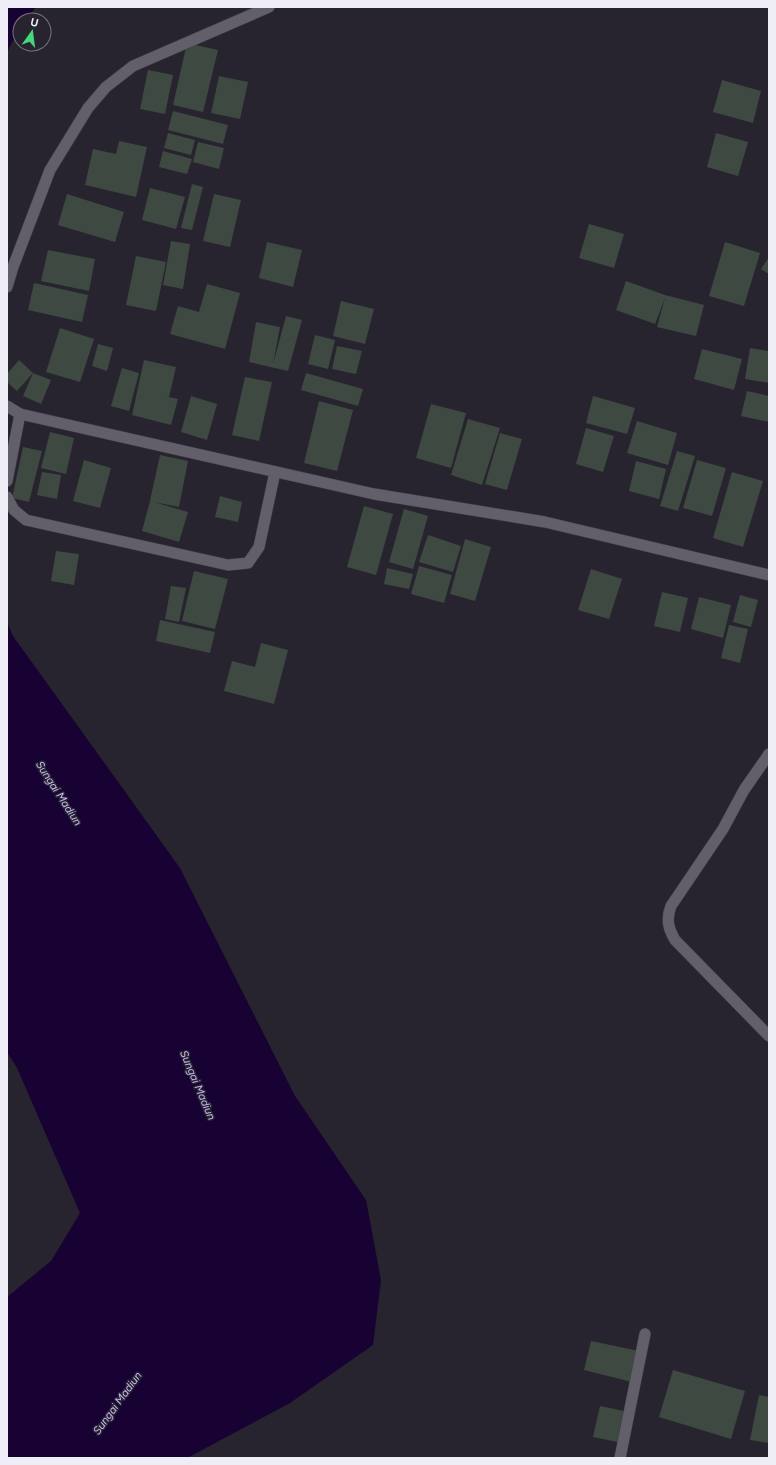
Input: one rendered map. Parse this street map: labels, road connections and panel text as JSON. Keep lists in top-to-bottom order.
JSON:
{
  "water": ["Sungai Madiun"],
  "north": "top"
}
